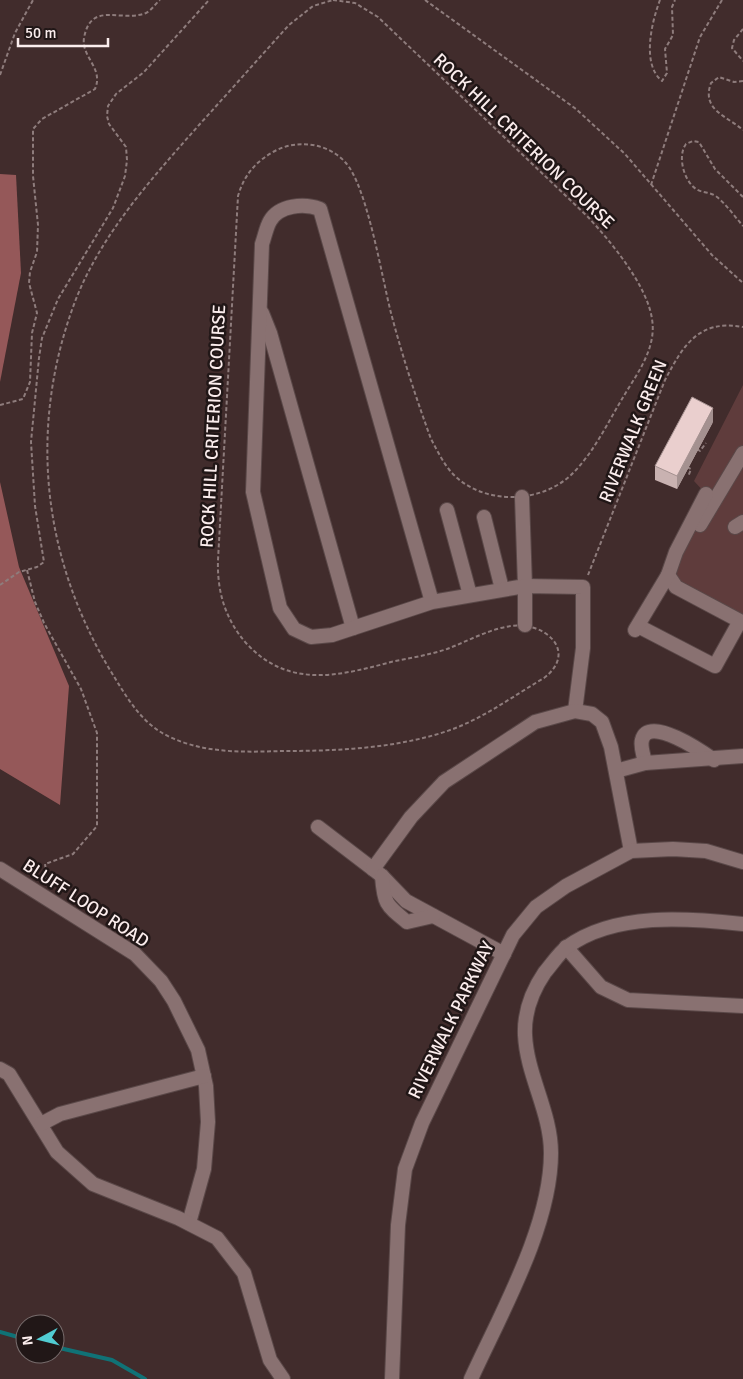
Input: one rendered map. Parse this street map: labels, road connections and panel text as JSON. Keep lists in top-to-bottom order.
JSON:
{
  "streets": {
    "street": ["BLUFF LOOP ROAD", "RIVERWALK PARKWAY"],
    "path": ["ROCK HILL CRITERION COURSE", "RIVERWALK GREEN"]
  },
  "scale_bar": "50 m",
  "north": "left"
}
